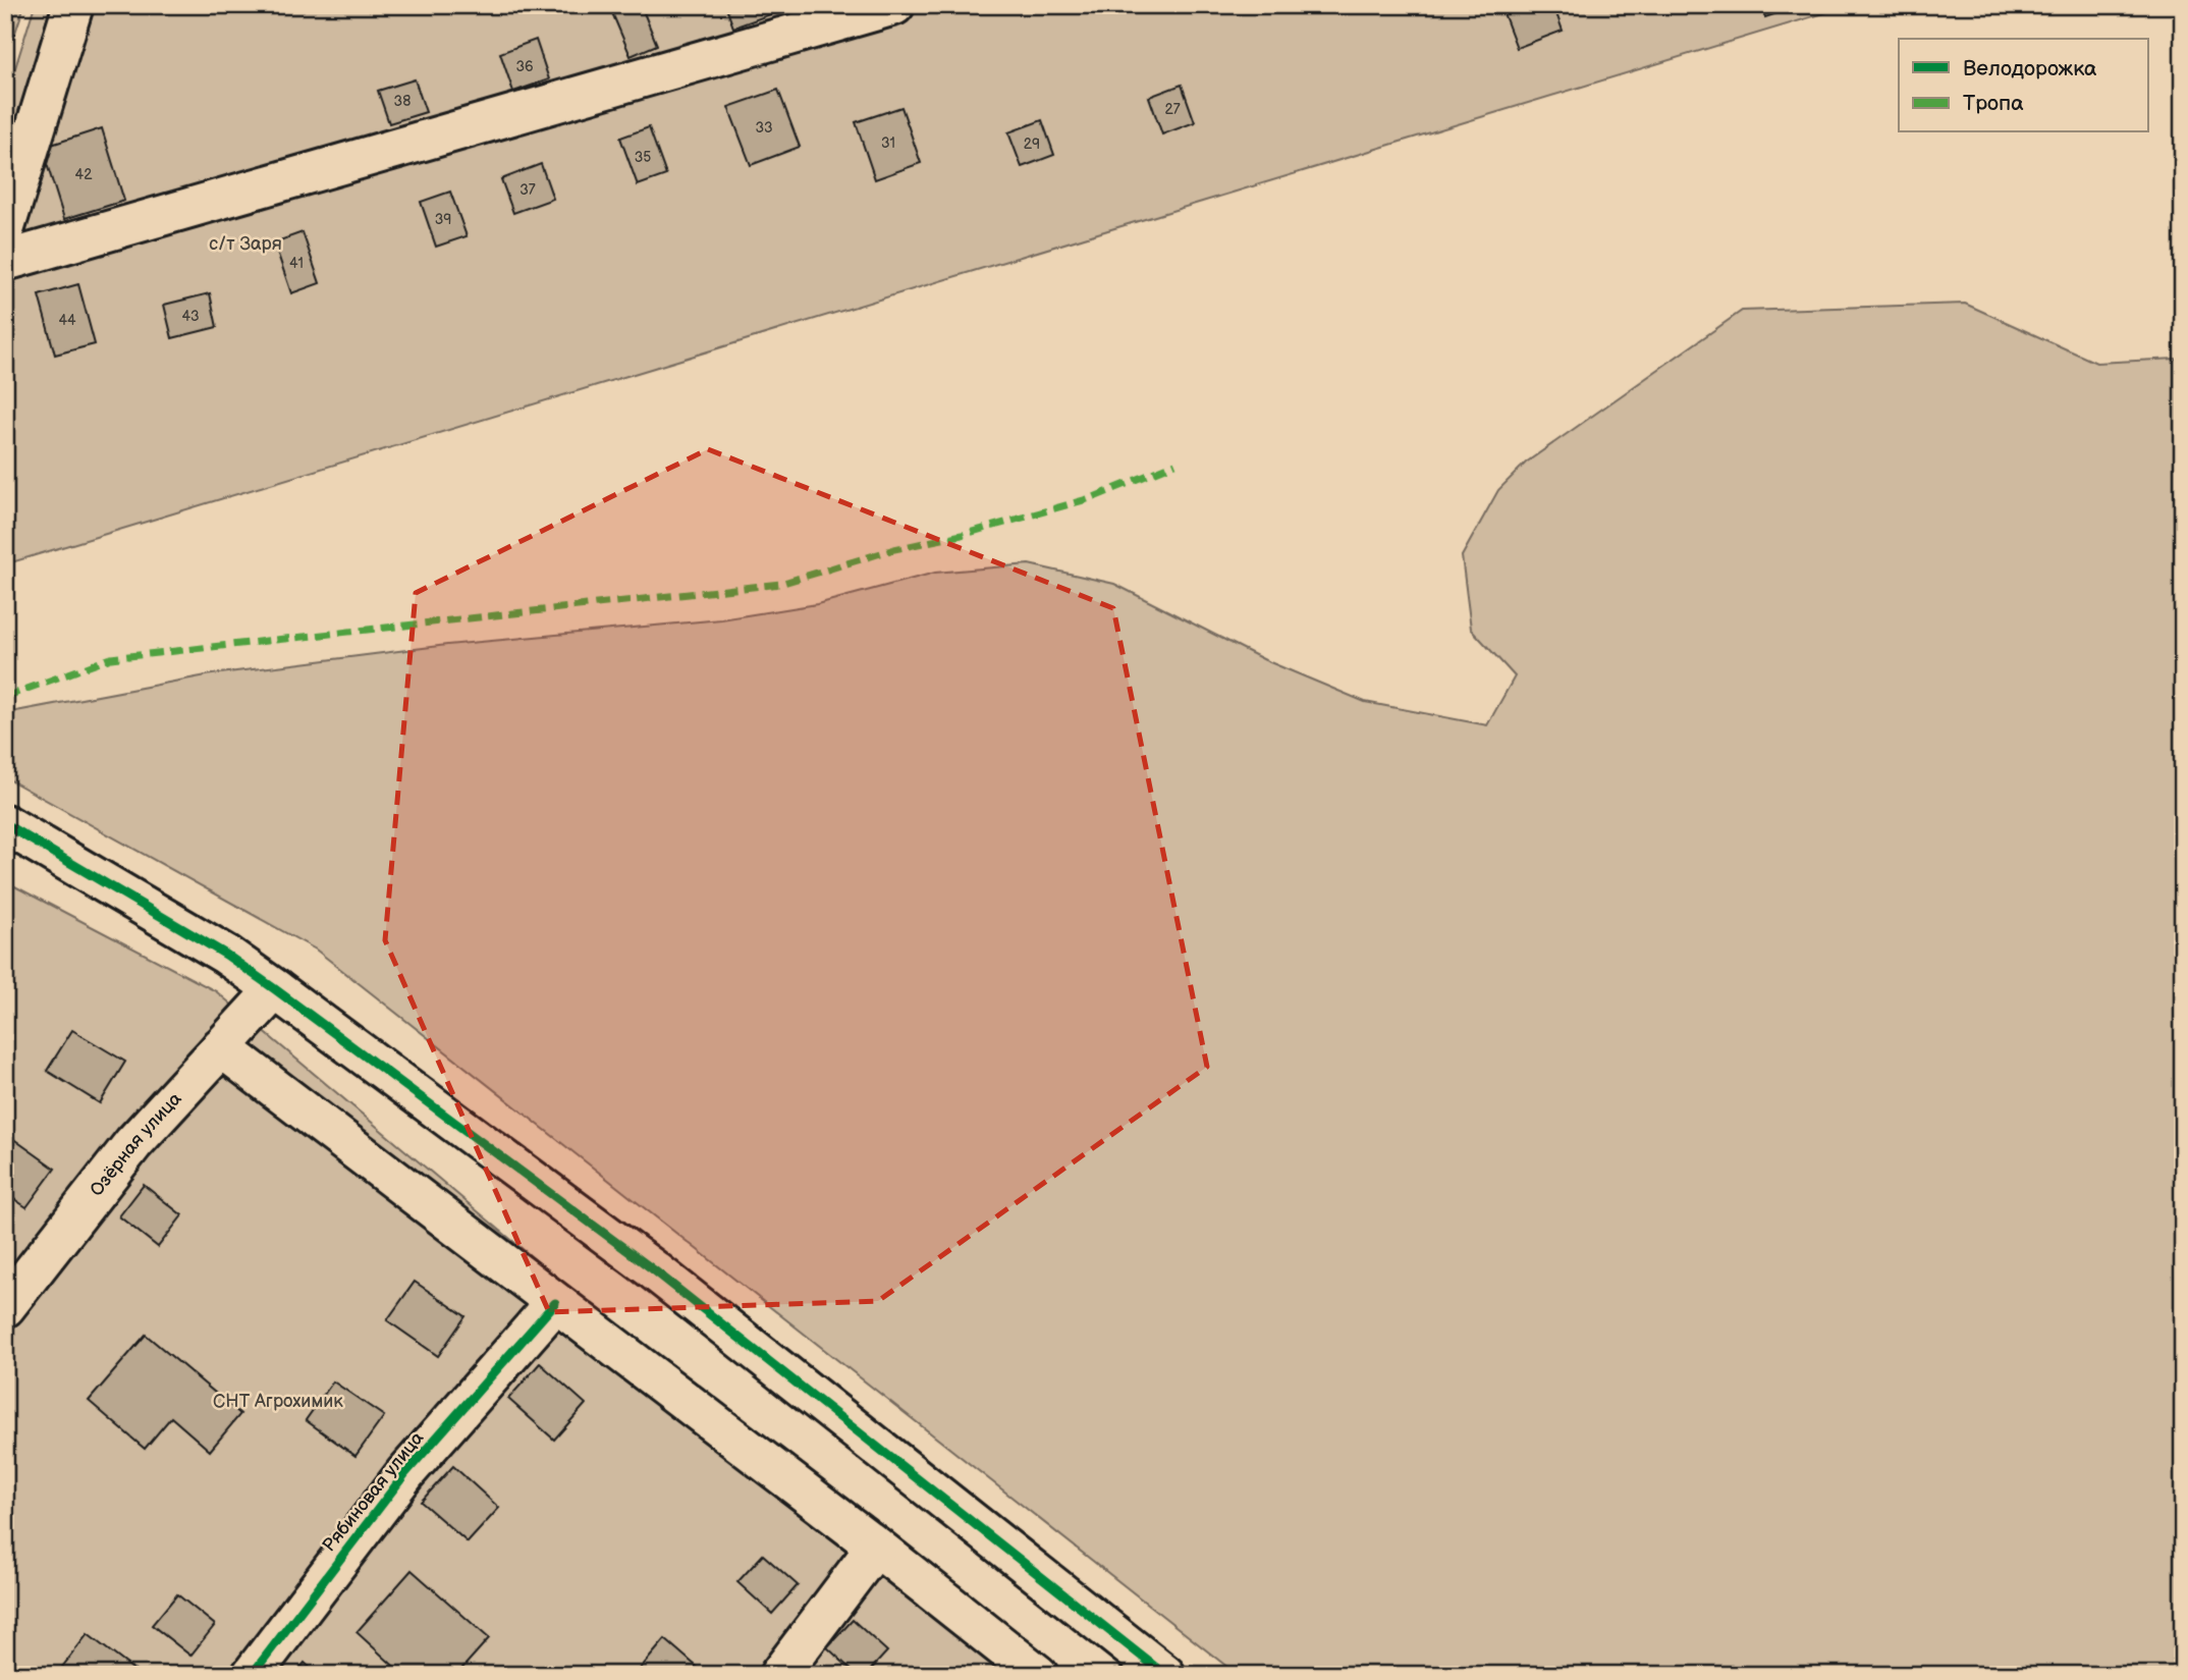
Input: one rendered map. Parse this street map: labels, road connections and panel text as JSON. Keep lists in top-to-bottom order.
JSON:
{
  "streets": {
    "street": ["Озёрная улица", "Рябиновая улица"]
  },
  "parks": ["с/т Заря", "СНТ Агрохимик"],
  "house_numbers": [
    "36",
    "38",
    "27",
    "33",
    "31",
    "29",
    "35",
    "42",
    "37",
    "39",
    "41",
    "43",
    "44"
  ],
  "legend": ["Велодорожка", "Тропа"]
}
